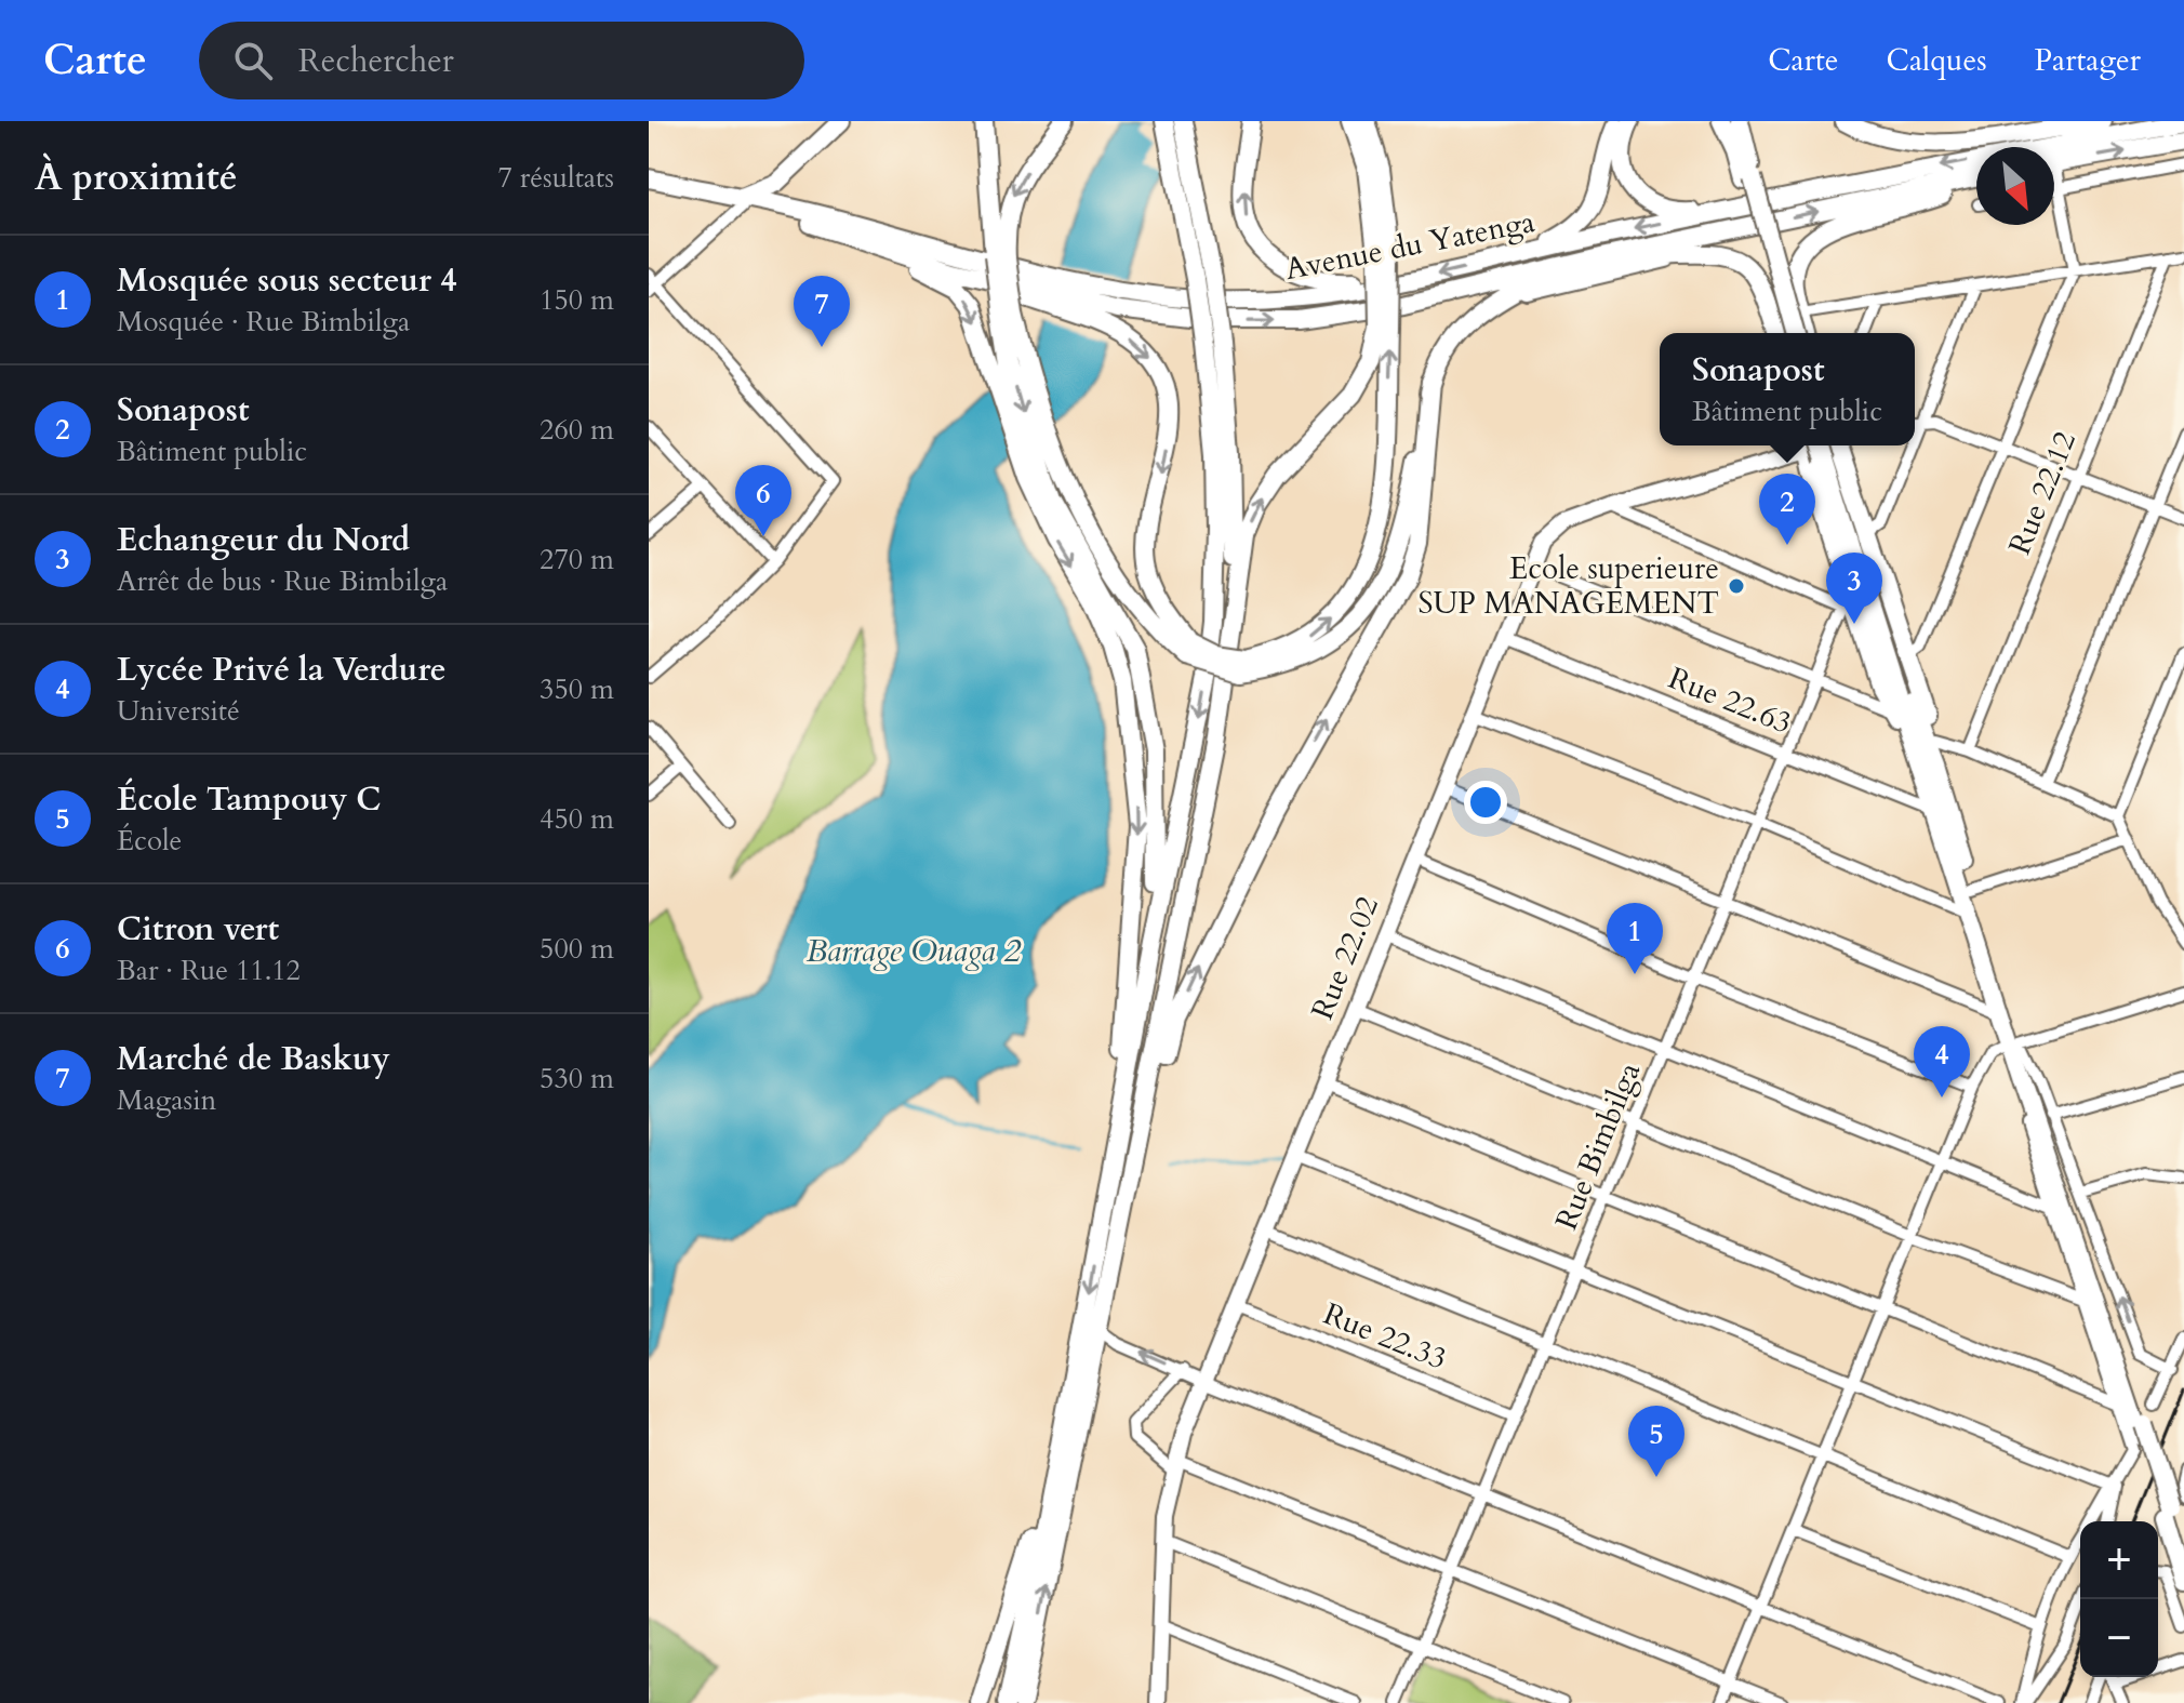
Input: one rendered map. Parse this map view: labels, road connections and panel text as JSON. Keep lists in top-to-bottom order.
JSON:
{
  "streets": {
    "main road": ["Avenue du Yatenga"],
    "street": [
      "Rue 22.12",
      "Rue 22.63",
      "Rue 22.02",
      "Rue Bimbilga",
      "Rue 22.33"
    ]
  },
  "crossings": [
    ["Rue 22.63", "Rue 22.02"],
    ["Rue 22.63", "Rue Bimbilga"],
    ["Rue 22.02", "Rue 22.33"],
    ["Rue Bimbilga", "Rue 22.33"]
  ],
  "water": ["Barrage Ouaga 2"],
  "places": ["Ecole superieure SUP MANAGEMENT"],
  "north": "bottom right",
  "page": {
    "header": "Carte",
    "search": "Rechercher",
    "nav": ["Carte", "Calques", "Partager"],
    "heading": ["À proximité", "7 résultats"],
    "list": [
      {
        "mark": "1",
        "name": "Mosquée sous secteur 4",
        "note": "Mosquée · Rue Bimbilga",
        "value": "150 m"
      },
      {
        "mark": "2",
        "name": "Sonapost",
        "note": "Bâtiment public",
        "value": "260 m"
      },
      {
        "mark": "3",
        "name": "Echangeur du Nord",
        "note": "Arrêt de bus · Rue Bimbilga",
        "value": "270 m"
      },
      {
        "mark": "4",
        "name": "Lycée Privé la Verdure",
        "note": "Université",
        "value": "350 m"
      },
      {
        "mark": "5",
        "name": "École Tampouy C",
        "note": "École",
        "value": "450 m"
      },
      {
        "mark": "6",
        "name": "Citron vert",
        "note": "Bar · Rue 11.12",
        "value": "500 m"
      },
      {
        "mark": "7",
        "name": "Marché de Baskuy",
        "note": "Magasin",
        "value": "530 m"
      }
    ],
    "pins": [
      "7",
      "6",
      "2",
      "3",
      "1",
      "4",
      "5"
    ],
    "popup": ["Sonapost", "Bâtiment public"],
    "map_buttons": ["+", "−"]
  }
}
